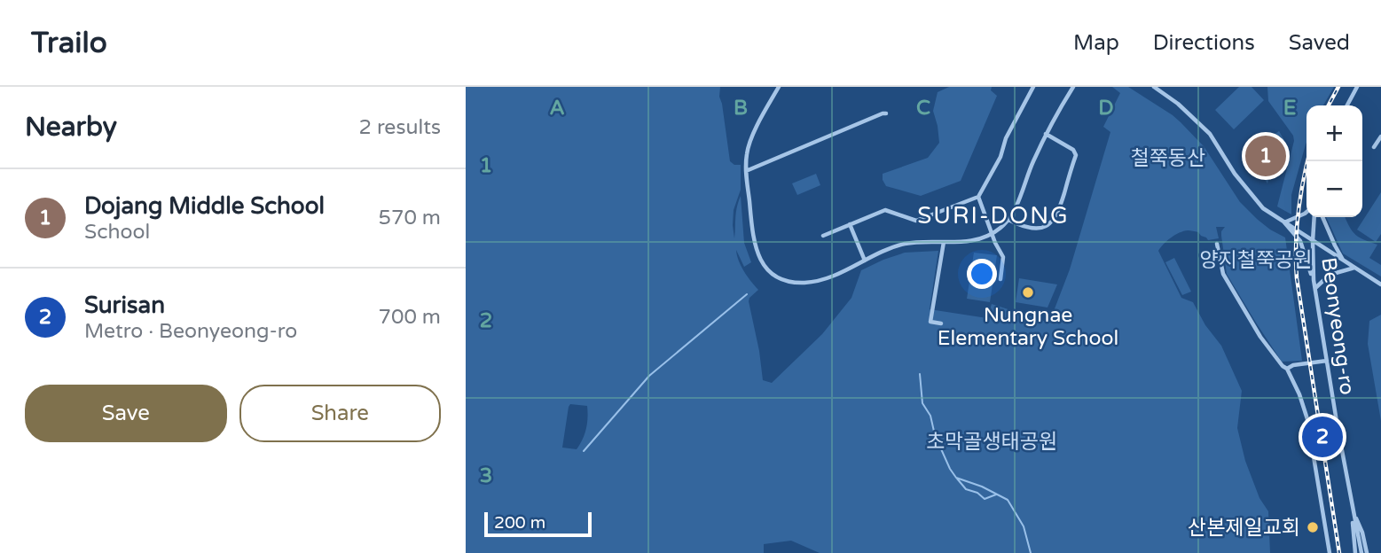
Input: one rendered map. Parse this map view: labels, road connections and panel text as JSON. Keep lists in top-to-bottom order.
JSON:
{
  "streets": {
    "street": ["Beonyeong-ro"]
  },
  "districts": ["SURI-DONG"],
  "parks": ["철쭉동산", "양지철쭉공원", "초막골생태공원"],
  "places": ["Nungnae Elementary School", "산본제일교회"],
  "scale_bar": "200 m",
  "page": {
    "header": "Trailo",
    "nav": ["Map", "Directions", "Saved"],
    "heading": ["Nearby", "2 results"],
    "map_buttons": ["+", "−"],
    "pins": ["1", "2"],
    "list": [
      {
        "mark": "1",
        "name": "Dojang Middle School",
        "note": "School",
        "value": "570 m"
      },
      {
        "mark": "2",
        "name": "Surisan",
        "note": "Metro · Beonyeong-ro",
        "value": "700 m"
      }
    ],
    "buttons": ["Save", "Share"],
    "scale": "200 m"
  },
  "grid": {
    "columns": [
      "A",
      "B",
      "C",
      "D",
      "E"
    ],
    "rows": ["1", "2", "3"]
  }
}
